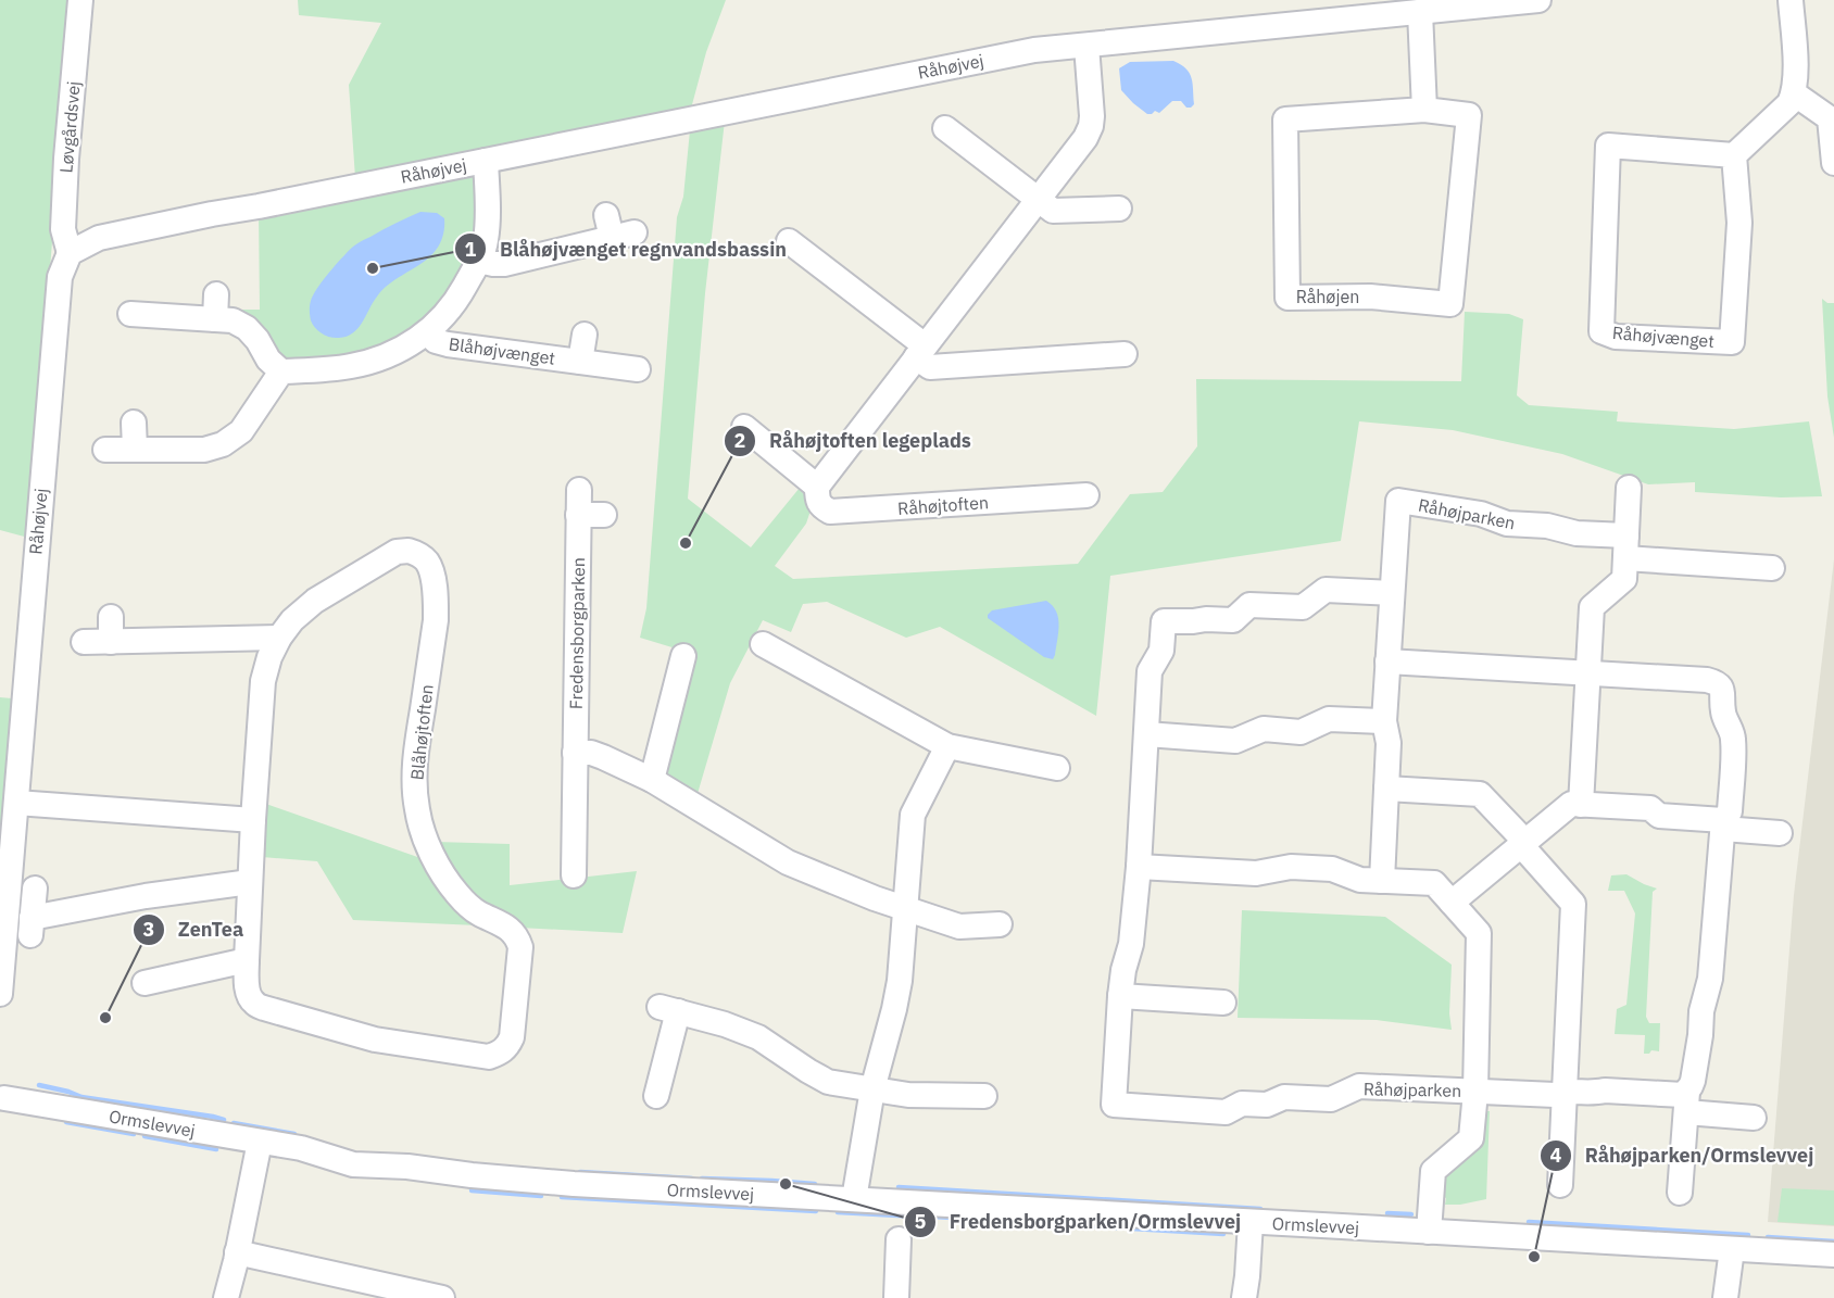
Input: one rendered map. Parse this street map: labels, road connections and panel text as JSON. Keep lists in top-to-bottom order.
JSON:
{
  "streets": {
    "street": [
      "Råhøjvej",
      "Løvgårdsvej",
      "Råhøjen",
      "Råhøjvænget",
      "Blåhøjvænget",
      "Råhøjtoften",
      "Råhøjparken",
      "Fredensborgparken",
      "Blåhøjtoften",
      "Ormslevvej"
    ]
  },
  "crossings": [
    ["Råhøjvej", "Løvgårdsvej"],
    ["Råhøjvej", "Blåhøjvænget"],
    ["Råhøjparken", "Ormslevvej"]
  ],
  "places": [
    "Blåhøjvænget regnvandsbassin",
    "Råhøjtoften legeplads",
    "ZenTea",
    "Fredensborgparken/Ormslevvej",
    "Råhøjparken/Ormslevvej"
  ]
}
